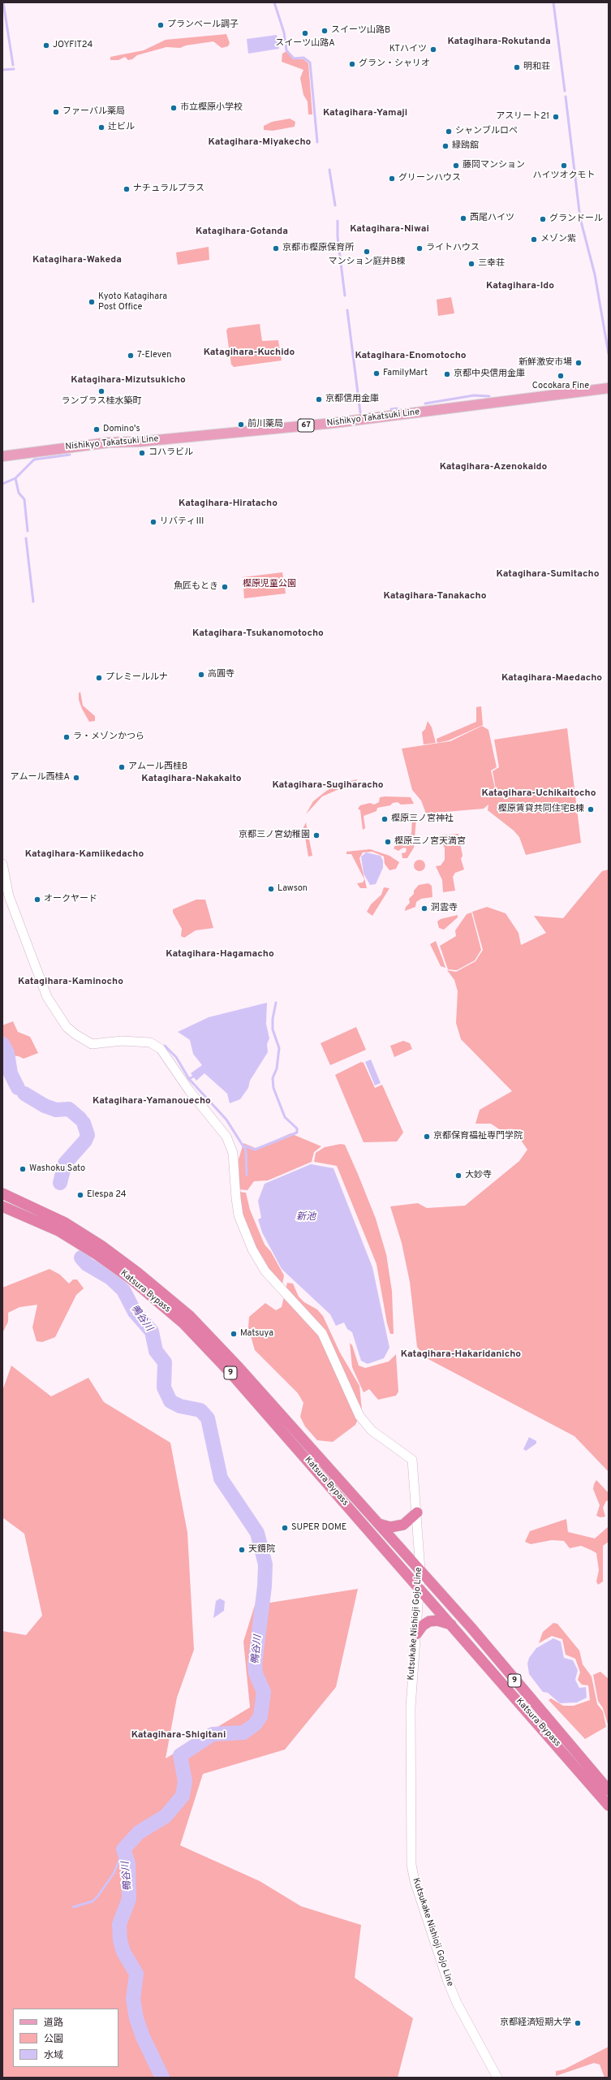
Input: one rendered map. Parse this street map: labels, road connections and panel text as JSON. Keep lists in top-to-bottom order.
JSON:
{
  "streets": {
    "highway": ["Katsura Bypass", "9"],
    "main road": ["Nishikyo Takatsuki Line", "67", "Kutsukake Nishioji Gojo Line"]
  },
  "crossings": [
    ["Katsura Bypass", "Kutsukake Nishioji Gojo Line"]
  ],
  "districts": [
    "Katagihara-Rokutanda",
    "Katagihara-Yamaji",
    "Katagihara-Miyakecho",
    "Katagihara-Niwai",
    "Katagihara-Gotanda",
    "Katagihara-Wakeda",
    "Katagihara-Ido",
    "Katagihara-Kuchido",
    "Katagihara-Enomotocho",
    "Katagihara-Mizutsukicho",
    "Katagihara-Azenokaido",
    "Katagihara-Hiratacho",
    "Katagihara-Sumitacho",
    "Katagihara-Tanakacho",
    "Katagihara-Tsukanomotocho",
    "Katagihara-Maedacho",
    "Katagihara-Nakakaito",
    "Katagihara-Sugiharacho",
    "Katagihara-Uchikaitocho",
    "Katagihara-Kamiikedacho",
    "Katagihara-Hagamacho",
    "Katagihara-Kaminocho",
    "Katagihara-Yamanouecho",
    "Katagihara-Hakaridanicho",
    "Katagihara-Shigitani"
  ],
  "water": ["新池", "鴨谷川"],
  "parks": ["樫原児童公園"],
  "places": [
    "プランベール調子",
    "スイーツ山路B",
    "スイーツ山路A",
    "JOYFIT24",
    "KTハイツ",
    "グラン・シャリオ",
    "明和荘",
    "市立樫原小学校",
    "ファーバル薬局",
    "アスリート21",
    "辻ビル",
    "シャンブルロペ",
    "緑鴎舘",
    "藤岡マンション",
    "ハイツオクモト",
    "グリーンハウス",
    "ナチュラルプラス",
    "西尾ハイツ",
    "グランドール",
    "メゾン紫",
    "京都市樫原保育所",
    "ライトハウス",
    "マンション庭井B棟",
    "三幸荘",
    "Kyoto Katagihara Post Office",
    "7-Eleven",
    "新鮮激安市場",
    "FamilyMart",
    "京都中央信用金庫",
    "Cocokara Fine",
    "ランブラス桂水築町",
    "京都信用金庫",
    "前川薬局",
    "Domino's",
    "コハラビル",
    "リバティⅢ",
    "魚匠もとき",
    "高圓寺",
    "プレミールルナ",
    "ラ・メゾンかつら",
    "アムール西桂B",
    "アムール西桂A",
    "樫原賃貸共同住宅B棟",
    "樫原三ノ宮神社",
    "京都三ノ宮幼稚園",
    "樫原三ノ宮天満宮",
    "Lawson",
    "オークヤード",
    "洞雲寺",
    "京都保育福祉専門学院",
    "Washoku Sato",
    "大妙寺",
    "Elespa 24",
    "Matsuya",
    "SUPER DOME",
    "天鏡院",
    "京都経済短期大学"
  ],
  "legend": ["道路", "公園", "水域"]
}
